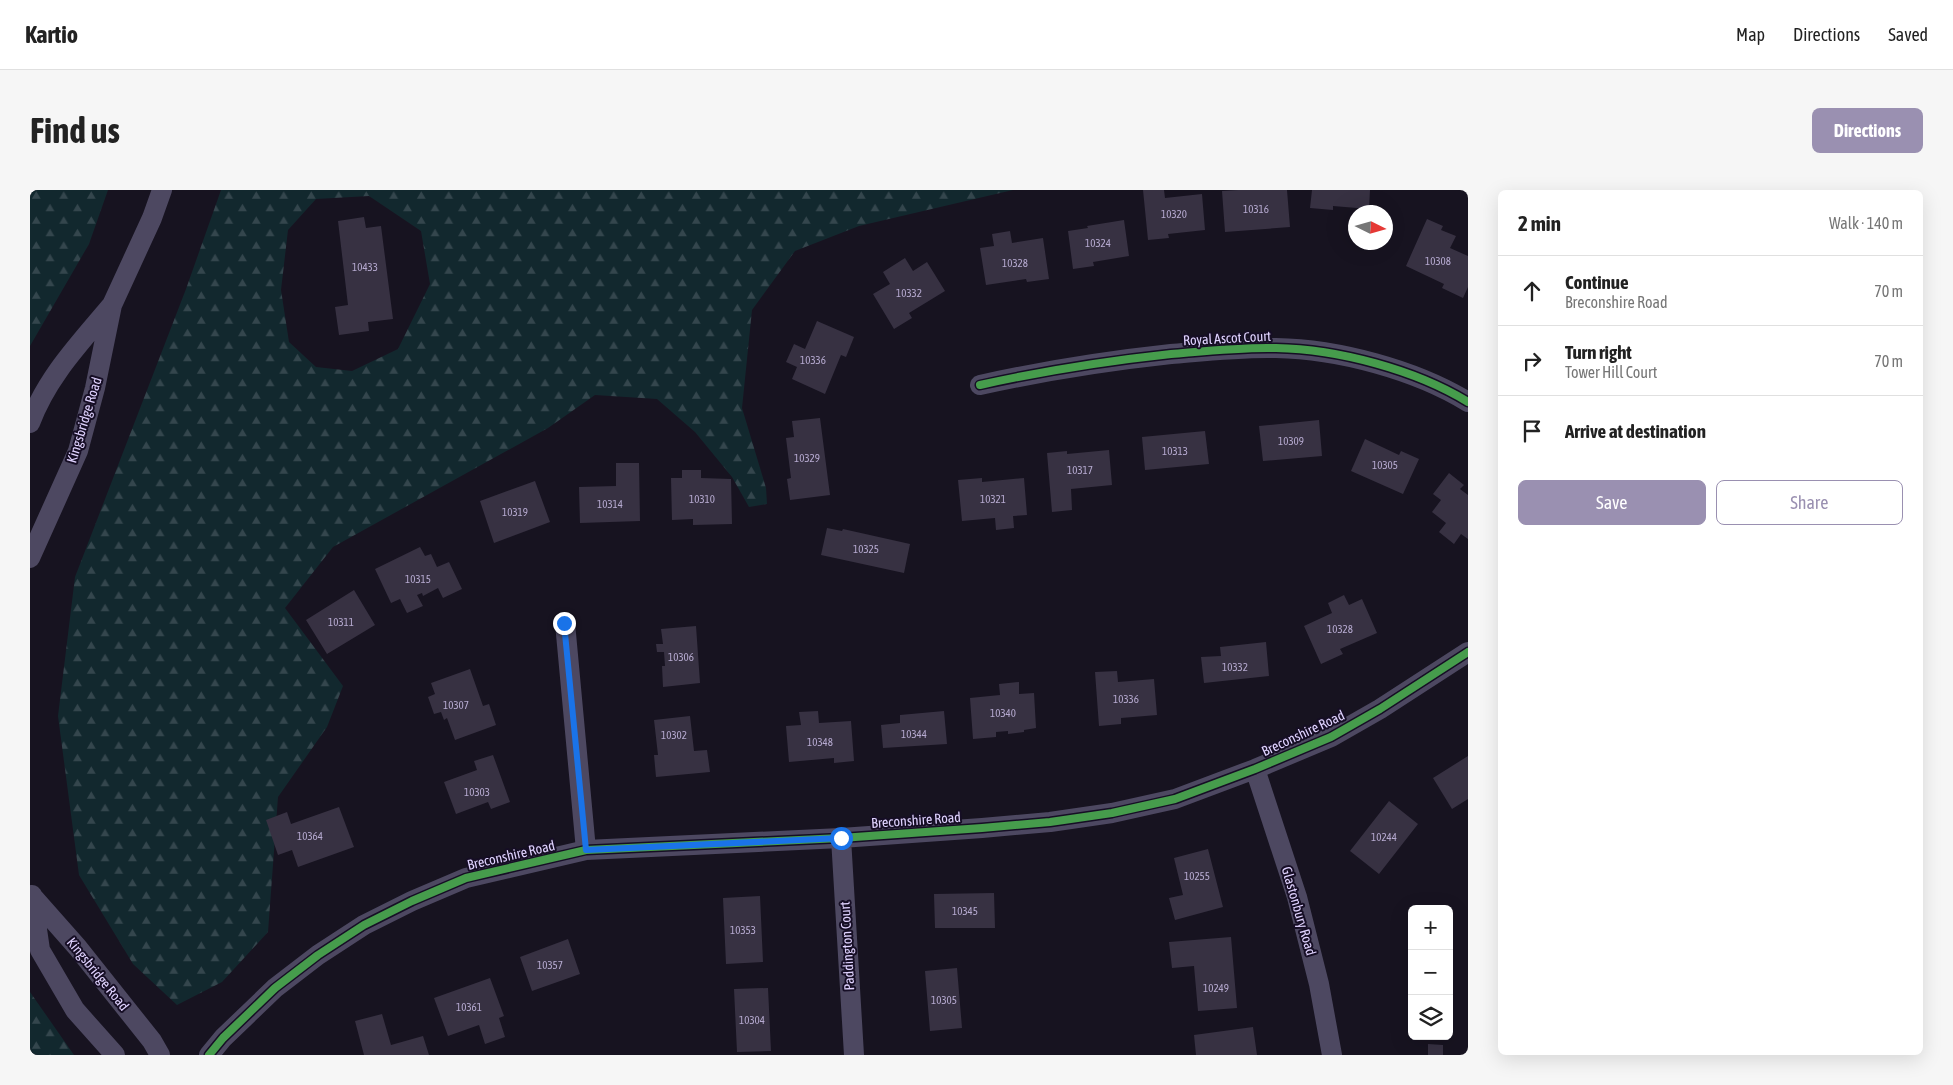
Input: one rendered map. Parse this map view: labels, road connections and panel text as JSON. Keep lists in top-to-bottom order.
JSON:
{
  "streets": {
    "street": [
      "Royal Ascot Court",
      "Kingsbridge Road",
      "Breconshire Road",
      "Glastonbury Road",
      "Paddington Court"
    ]
  },
  "crossings": [
    ["Breconshire Road", "Glastonbury Road"],
    ["Breconshire Road", "Paddington Court"]
  ],
  "house_numbers": [
    "10316",
    "10320",
    "10324",
    "10308",
    "10328",
    "10433",
    "10332",
    "10336",
    "10309",
    "10313",
    "10329",
    "10305",
    "10317",
    "10310",
    "10321",
    "10314",
    "10319",
    "10325",
    "10315",
    "10311",
    "10328",
    "10306",
    "10332",
    "10336",
    "10307",
    "10340",
    "10344",
    "10302",
    "10348",
    "10303",
    "10364",
    "10244",
    "10255",
    "10345",
    "10353",
    "10357",
    "10249",
    "10305",
    "10361",
    "10304"
  ],
  "north": "right",
  "page": {
    "header": "Kartio",
    "nav": ["Map", "Directions", "Saved"],
    "buttons": [
      "Directions",
      ["Save", "Share"]
    ],
    "title": "Find us",
    "heading": ["2 min", "Walk · 140 m"],
    "list": [
      ["Continue", "Breconshire Road", "70 m"],
      ["Turn right", "Tower Hill Court", "70 m"],
      "Arrive at destination"
    ],
    "map_buttons": ["+", "−"]
  }
}
